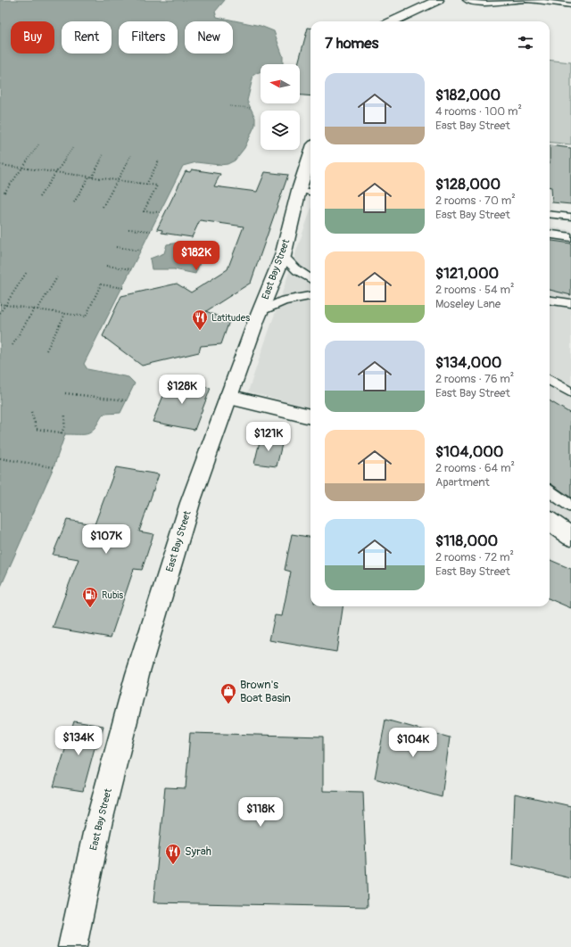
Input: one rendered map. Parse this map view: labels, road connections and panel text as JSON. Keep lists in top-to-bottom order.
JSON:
{
  "streets": {
    "main road": ["East Bay Street"]
  },
  "places": {
    "restaurant": ["Latitudes", "Syrah"],
    "fuel station": ["Rubis"],
    "shop": ["Brown's Boat Basin"]
  },
  "north": "left",
  "page": {
    "chip": [
      "Buy",
      "Rent",
      "Filters",
      "New"
    ],
    "heading": "7 homes",
    "list": [
      {
        "name": "$182,000",
        "note": "4 rooms · 100 m² · East Bay Street"
      },
      {
        "name": "$128,000",
        "note": "2 rooms · 70 m² · East Bay Street"
      },
      {
        "name": "$121,000",
        "note": "2 rooms · 54 m² · Moseley Lane"
      },
      {
        "name": "$134,000",
        "note": "2 rooms · 76 m² · East Bay Street"
      },
      {
        "name": "$104,000",
        "note": "2 rooms · 64 m² · Apartment"
      },
      {
        "name": "$118,000",
        "note": "2 rooms · 72 m² · East Bay Street"
      }
    ],
    "price": [
      "$182K",
      "$128K",
      "$121K",
      "$107K",
      "$134K",
      "$104K",
      "$118K"
    ]
  }
}
